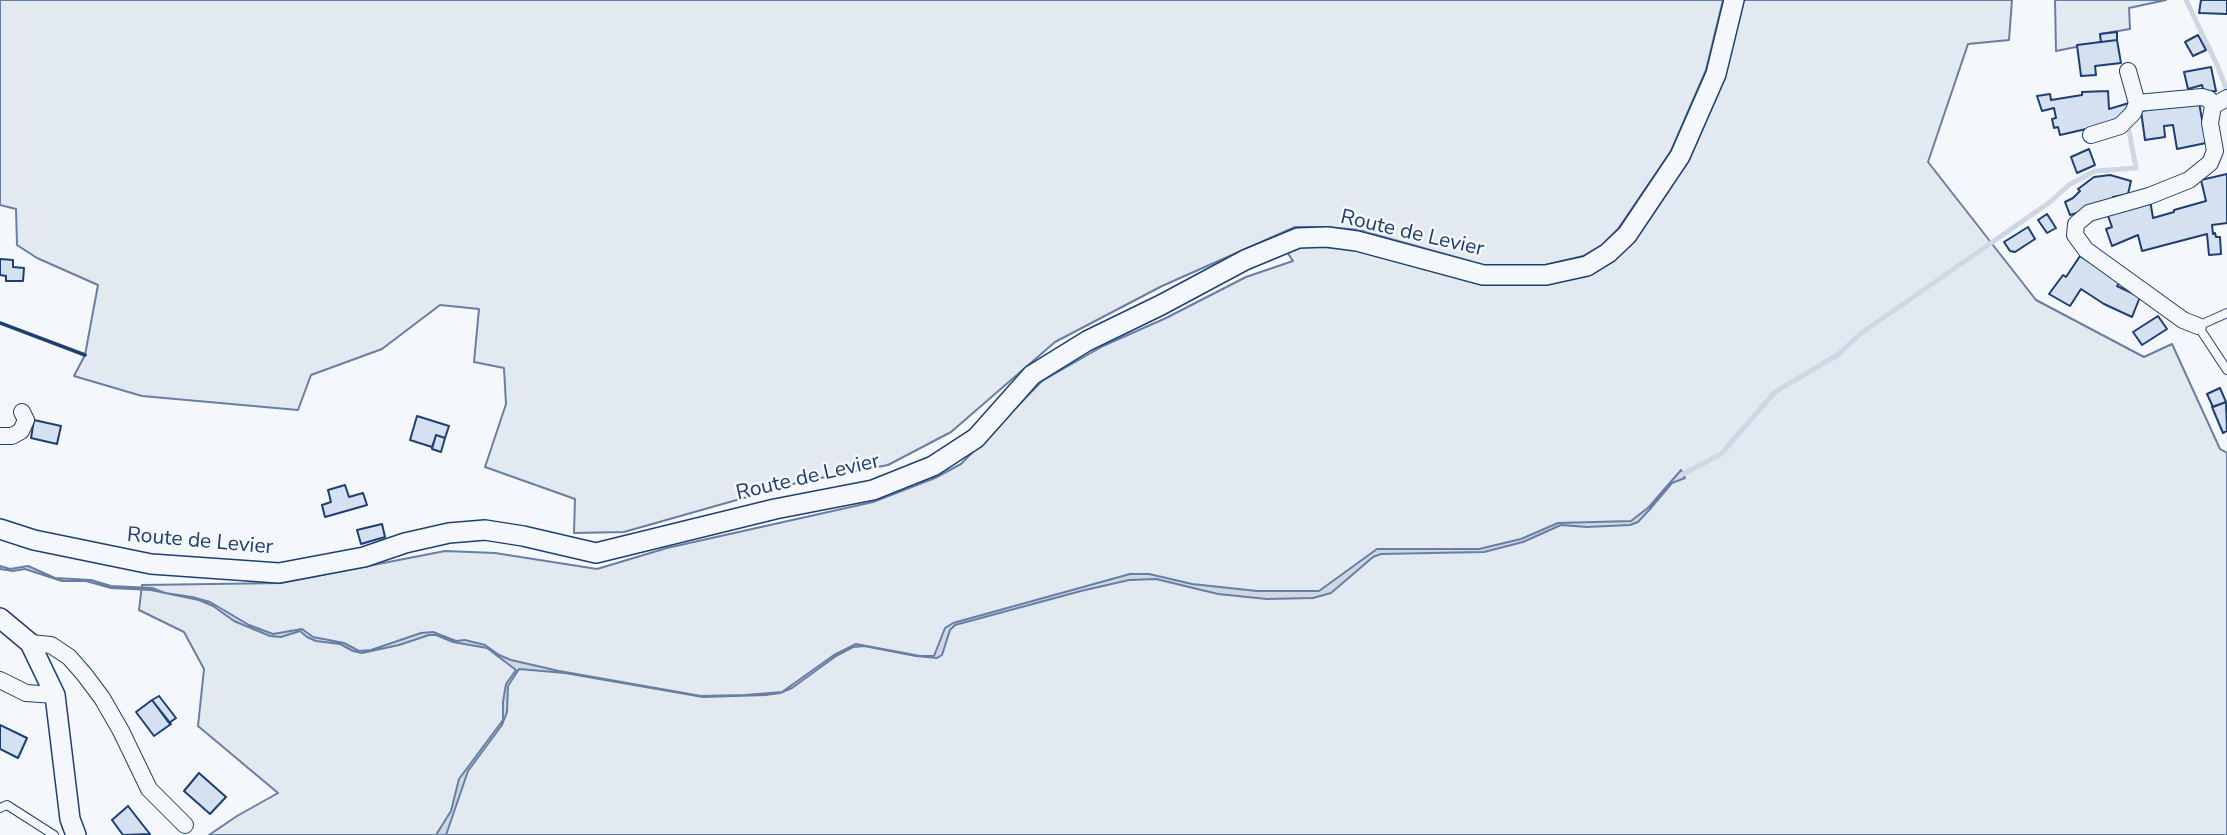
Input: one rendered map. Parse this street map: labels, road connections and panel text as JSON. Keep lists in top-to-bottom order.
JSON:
{
  "streets": {
    "street": ["Route de Levier"]
  }
}
